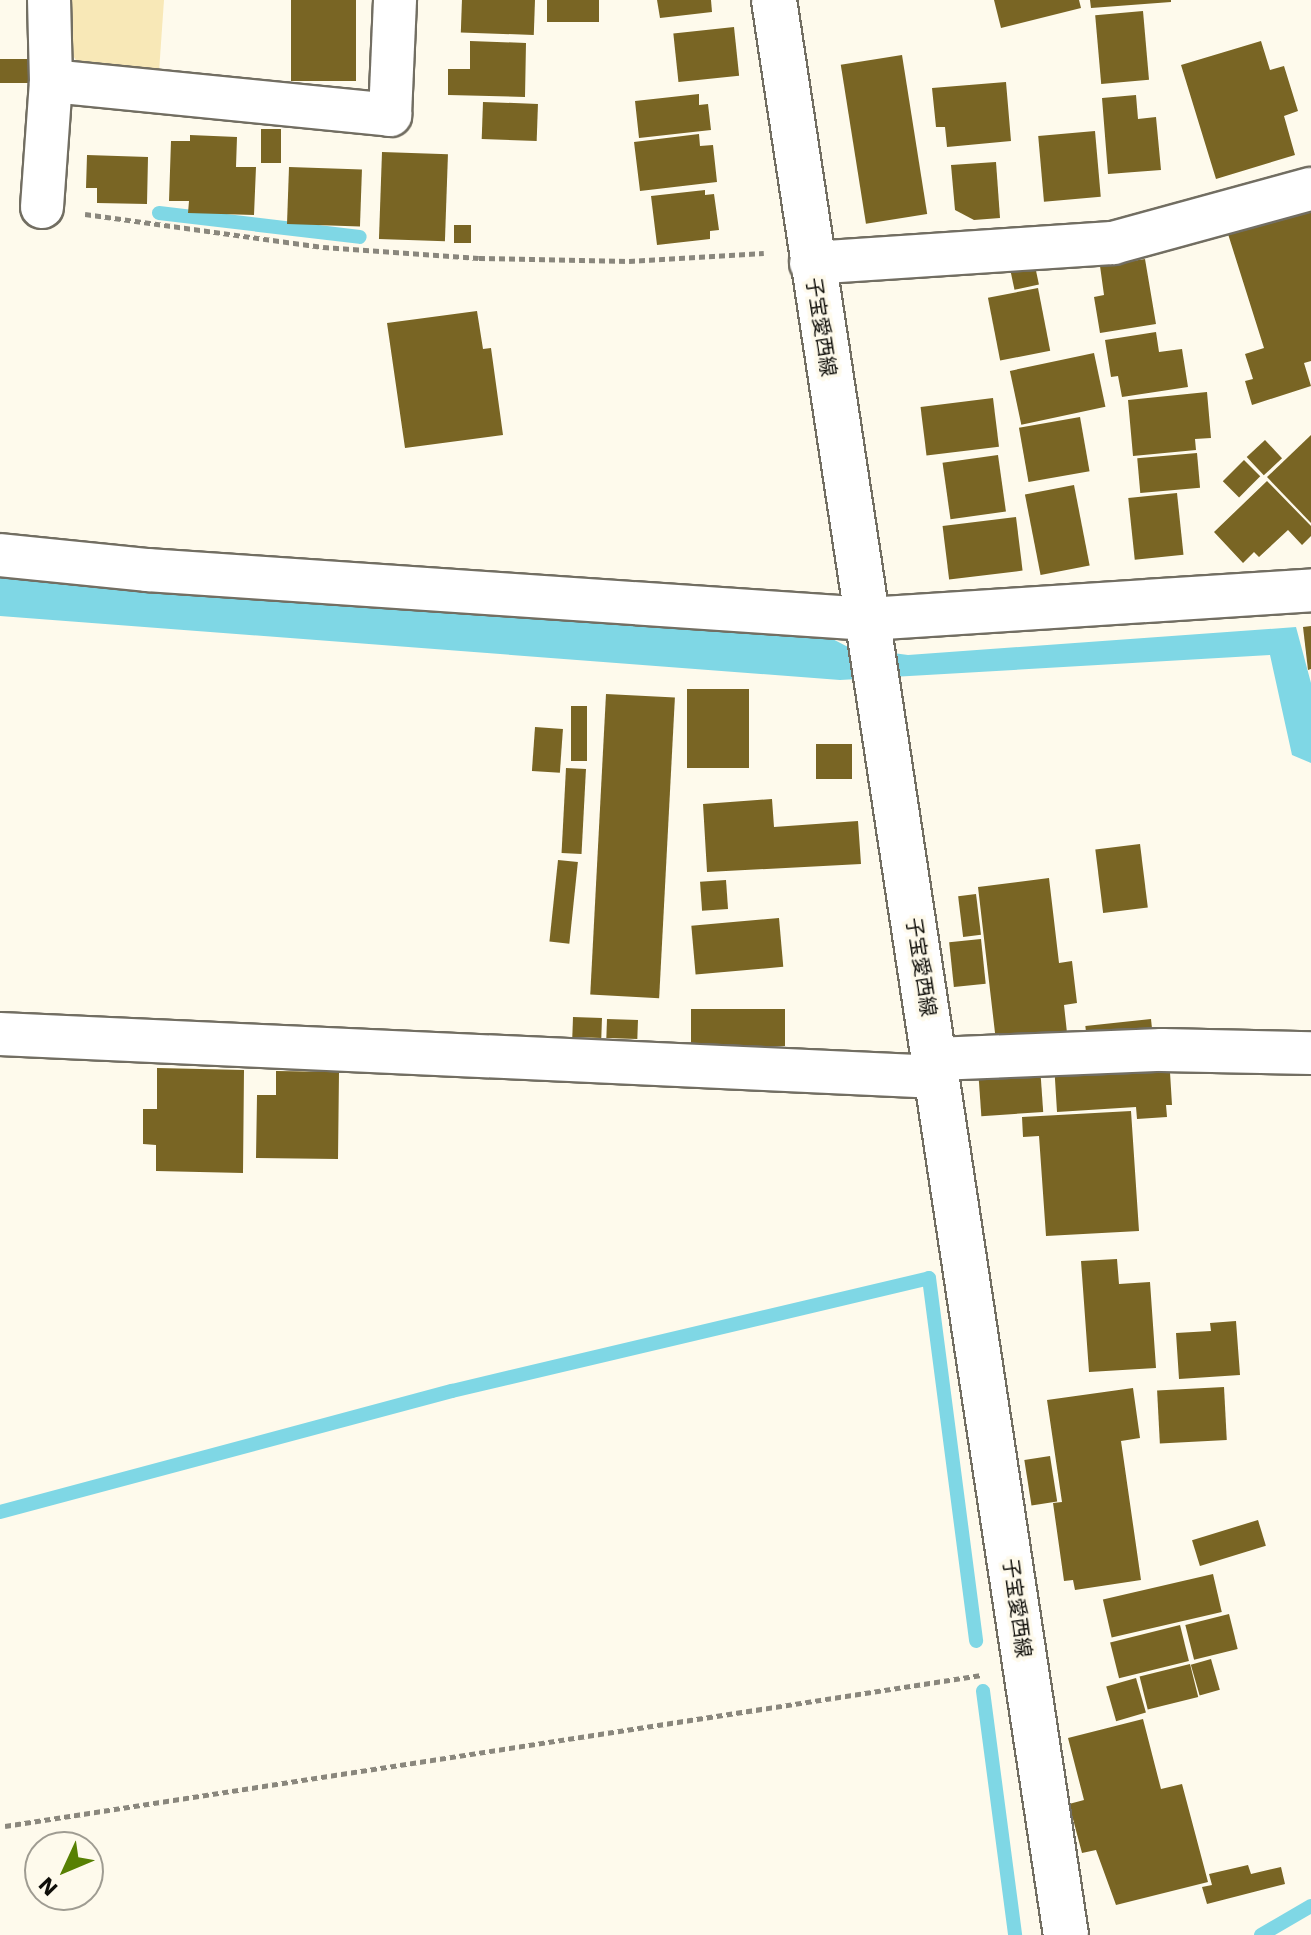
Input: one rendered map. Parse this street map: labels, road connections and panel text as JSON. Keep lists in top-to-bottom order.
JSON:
{
  "streets": {
    "main road": ["子宝愛西線"]
  },
  "north": "bottom left"
}
